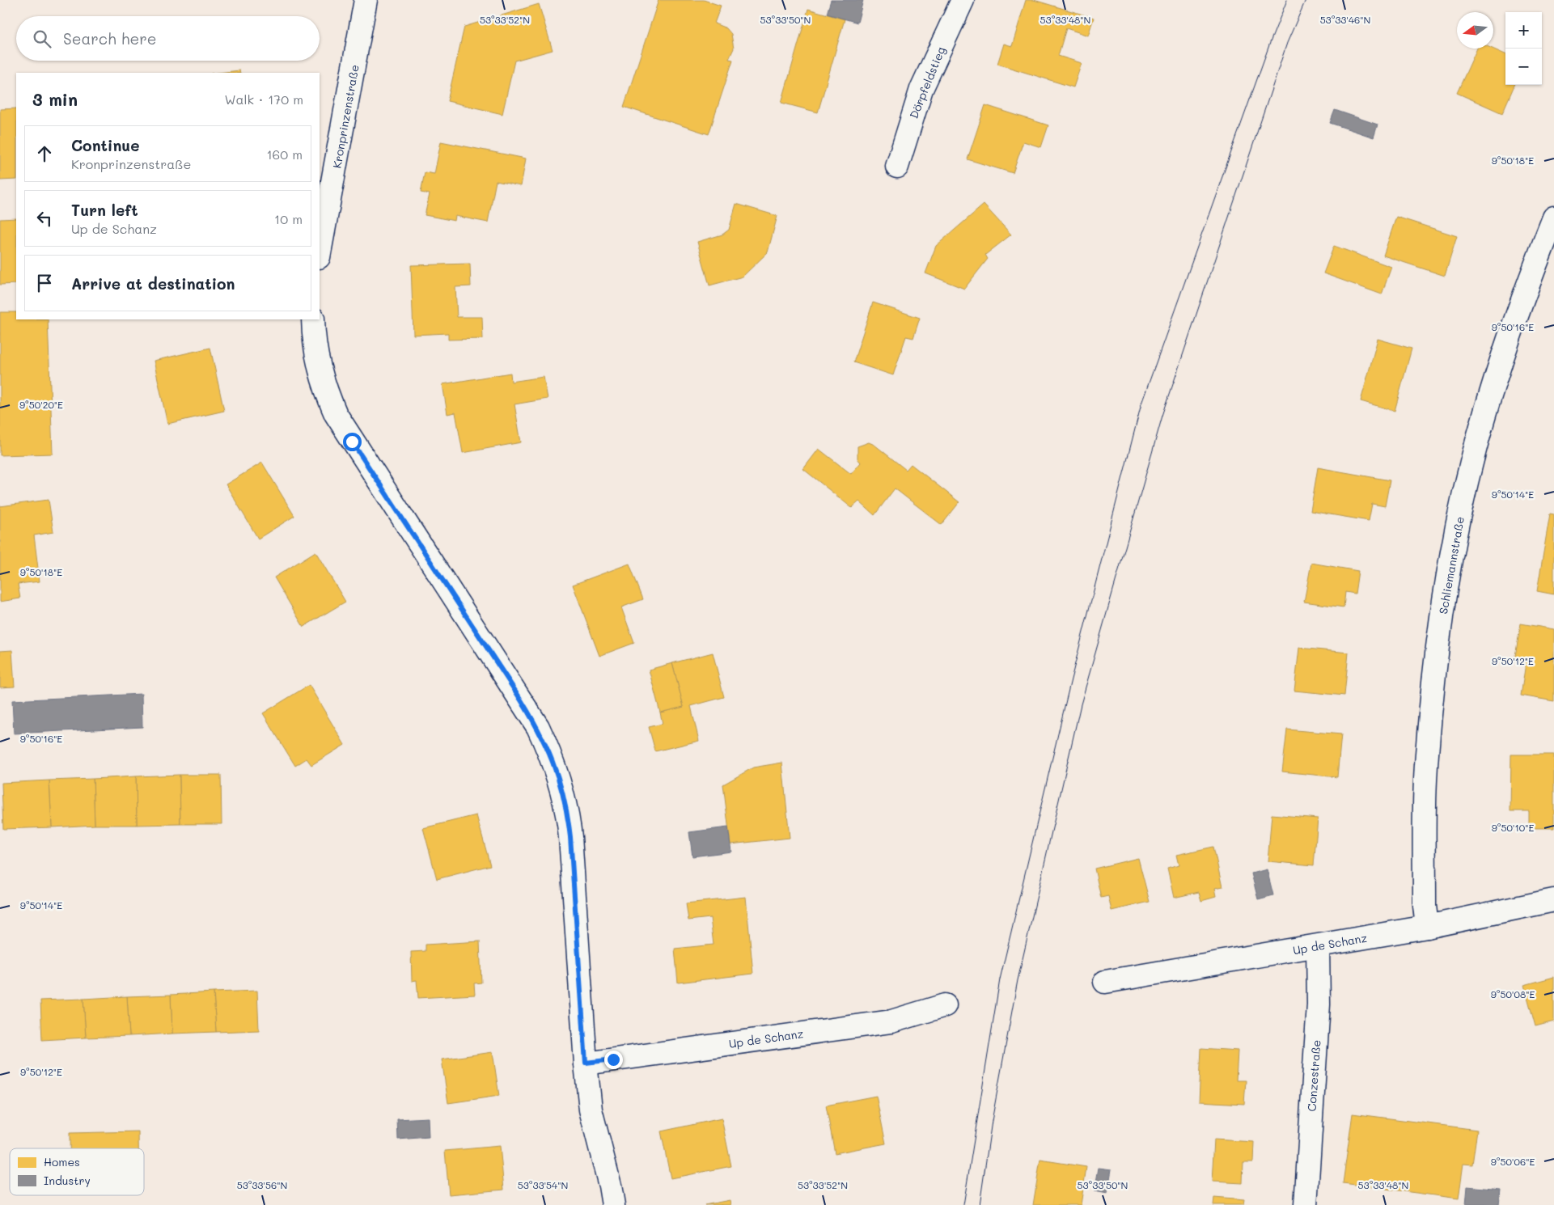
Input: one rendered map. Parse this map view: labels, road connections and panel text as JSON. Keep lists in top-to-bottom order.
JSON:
{
  "streets": {
    "street": [
      "Dörpfeldstieg",
      "Kronprinzenstraße",
      "Schliemannstraße",
      "Up de Schanz",
      "Conzestraße"
    ]
  },
  "crossings": [
    ["Schliemannstraße", "Up de Schanz"],
    ["Up de Schanz", "Conzestraße"]
  ],
  "legend": ["Homes", "Industry"],
  "north": "left",
  "page": {
    "map_buttons": ["+", "−"],
    "search": "Search here",
    "heading": ["3 min", "Walk · 170 m"],
    "list": [
      ["Continue", "Kronprinzenstraße", "160 m"],
      ["Turn left", "Up de Schanz", "10 m"],
      "Arrive at destination"
    ]
  },
  "coordinates": [
    "53°33'52\"N",
    "53°33'50\"N",
    "53°33'48\"N",
    "53°33'46\"N",
    "9°50'18\"E",
    "9°50'16\"E",
    "9°50'20\"E",
    "9°50'14\"E",
    "9°50'12\"E",
    "9°50'10\"E",
    "9°50'08\"E",
    "9°50'06\"E",
    "53°33'56\"N",
    "53°33'54\"N"
  ]
}
